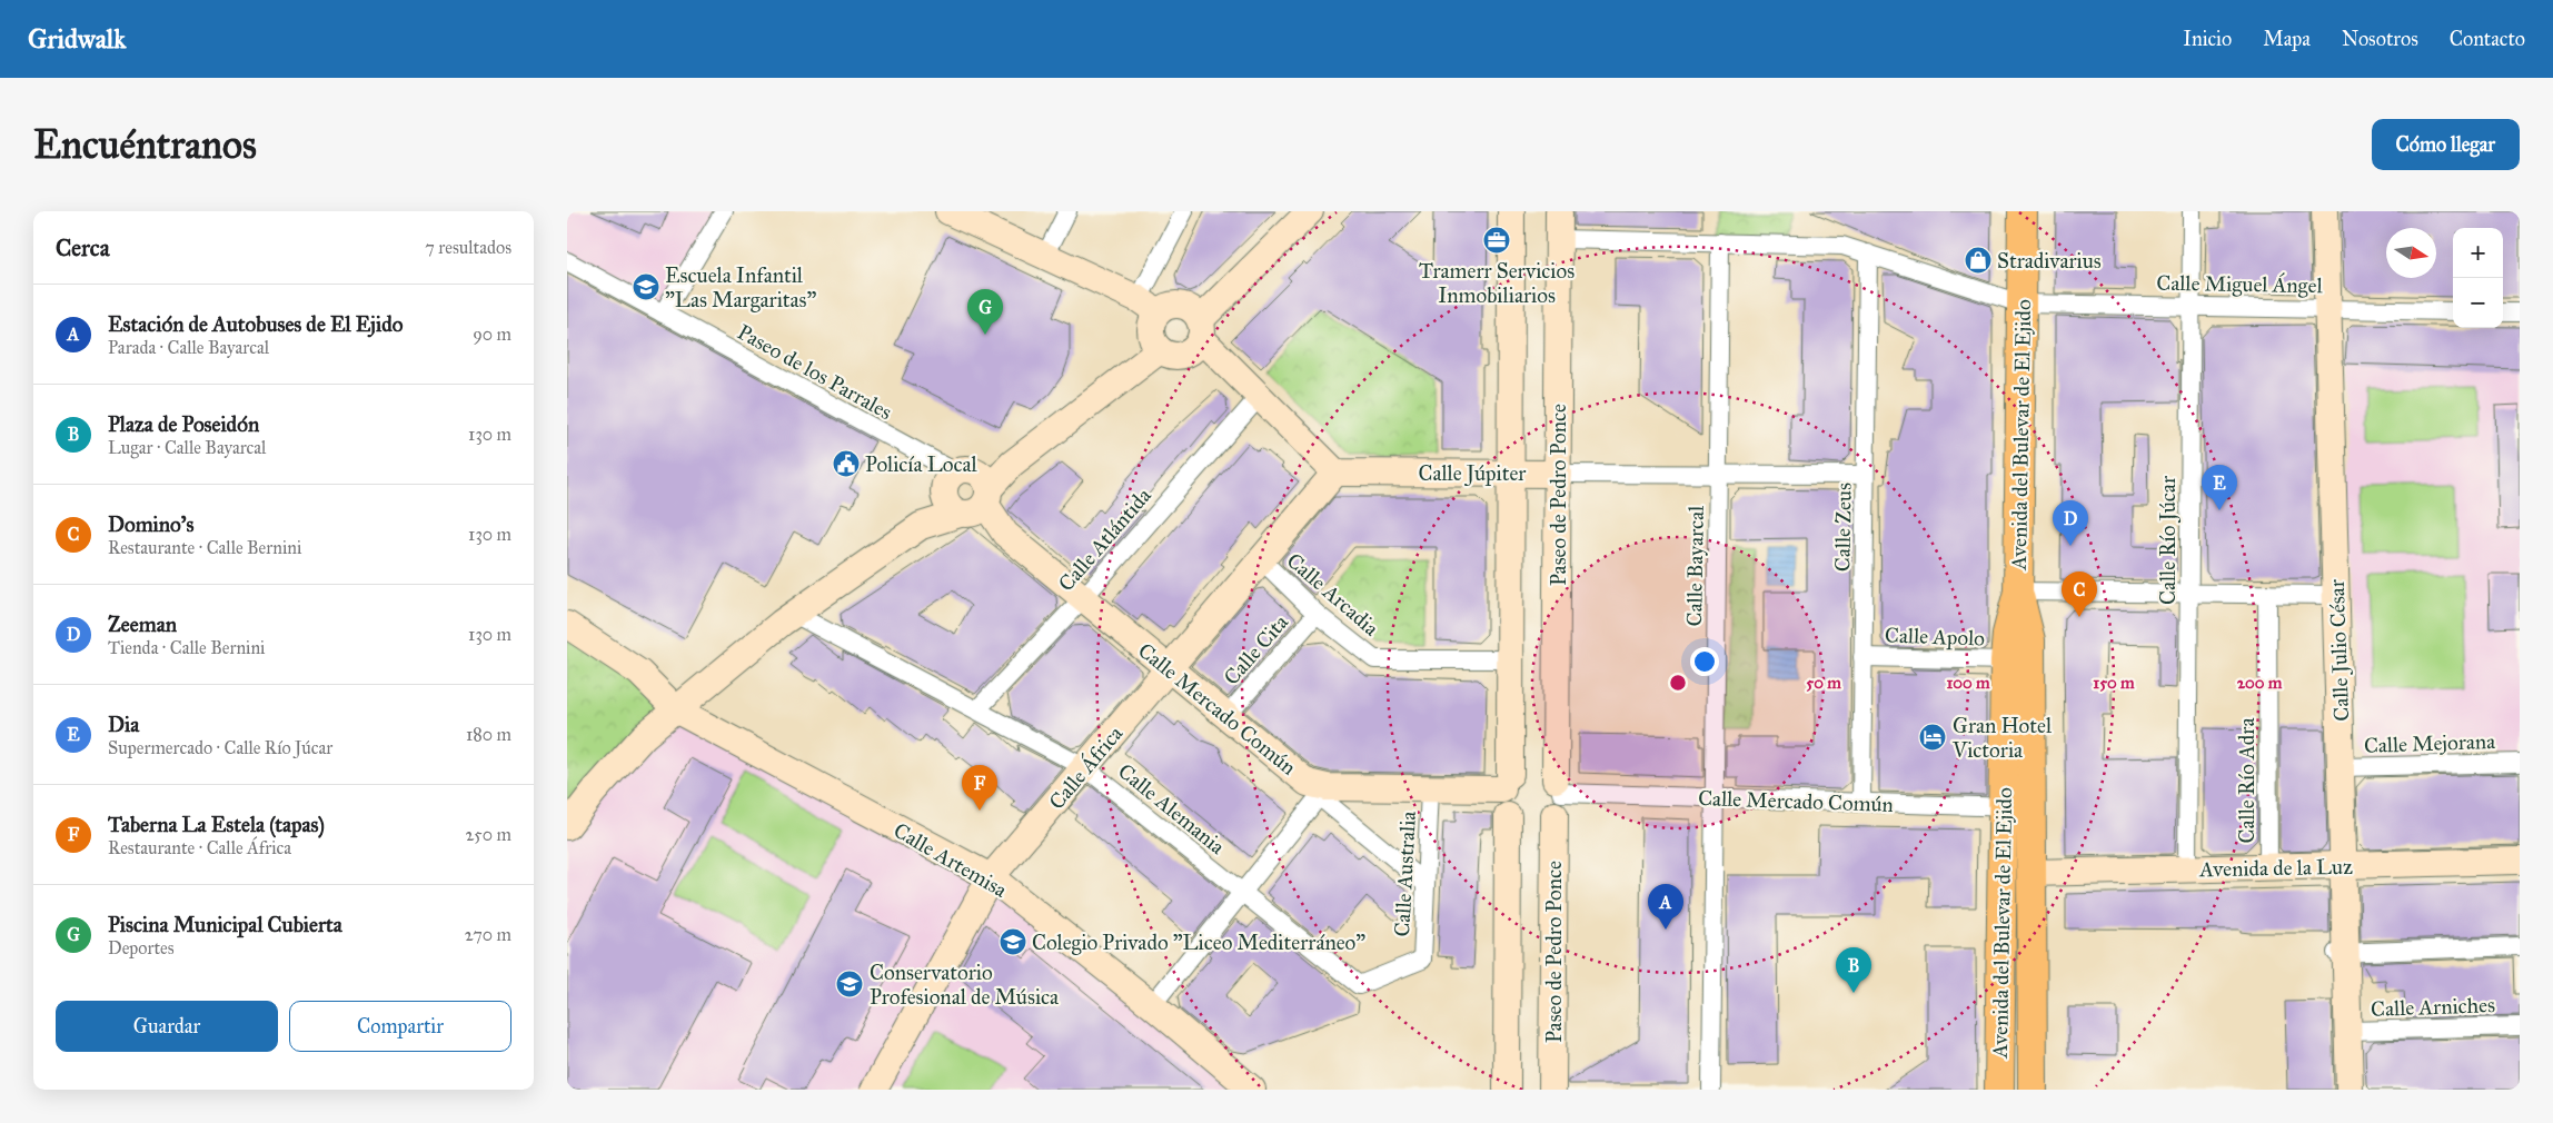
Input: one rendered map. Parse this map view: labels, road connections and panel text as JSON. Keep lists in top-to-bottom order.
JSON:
{
  "streets": {
    "main road": ["Avenida del Bulevar de El Ejido"],
    "street": [
      "Calle Miguel Ángel",
      "Paseo de los Parrales",
      "Calle Júpiter",
      "Paseo de Pedro Ponce",
      "Calle Zeus",
      "Calle Atlántida",
      "Calle Río Júcar",
      "Calle Bayarcal",
      "Calle Arcadia",
      "Calle Apolo",
      "Calle Cita",
      "Calle Julio César",
      "Calle Mercado Común",
      "Calle Mejorana",
      "Calle África",
      "Calle Río Adra",
      "Calle Alemania",
      "Calle Artemisa",
      "Avenida de la Luz",
      "Calle Australia",
      "Calle Arniches"
    ]
  },
  "crossings": [
    ["Calle Miguel Ángel", "Avenida del Bulevar de El Ejido"],
    ["Calle Miguel Ángel", "Paseo de Pedro Ponce"],
    ["Calle Miguel Ángel", "Calle Zeus"],
    ["Calle Miguel Ángel", "Calle Río Júcar"],
    ["Calle Miguel Ángel", "Calle Bayarcal"],
    ["Calle Miguel Ángel", "Calle Julio César"],
    ["Paseo de los Parrales", "Calle Mercado Común"],
    ["Avenida del Bulevar de El Ejido", "Calle Apolo"],
    ["Avenida del Bulevar de El Ejido", "Calle Mercado Común"],
    ["Avenida del Bulevar de El Ejido", "Avenida de la Luz"],
    ["Calle Júpiter", "Paseo de Pedro Ponce"],
    ["Calle Júpiter", "Calle Zeus"],
    ["Calle Júpiter", "Calle Bayarcal"],
    ["Calle Júpiter", "Calle África"],
    ["Paseo de Pedro Ponce", "Calle Mercado Común"],
    ["Calle Zeus", "Calle Apolo"],
    ["Calle Zeus", "Calle Mercado Común"],
    ["Calle Atlántida", "Calle Mercado Común"],
    ["Calle Atlántida", "Calle Alemania"],
    ["Calle Río Júcar", "Avenida de la Luz"],
    ["Calle Bayarcal", "Calle Mercado Común"],
    ["Calle Arcadia", "Calle Cita"],
    ["Calle Arcadia", "Calle África"],
    ["Calle Cita", "Calle Mercado Común"],
    ["Calle Julio César", "Calle Mejorana"],
    ["Calle Julio César", "Avenida de la Luz"],
    ["Calle Julio César", "Calle Arniches"],
    ["Calle Mercado Común", "Calle África"],
    ["Calle Mercado Común", "Calle Australia"],
    ["Calle África", "Calle Alemania"],
    ["Calle África", "Calle Artemisa"],
    ["Calle Río Adra", "Avenida de la Luz"],
    ["Calle Alemania", "Calle Australia"]
  ],
  "places": {
    "office": ["Tramerr Servicios Inmobiliarios"],
    "shop": ["Stradivarius"],
    "school or university": ["Escuela Infantil \"Las Margaritas\"", "Colegio Privado \"Liceo Mediterráneo\"", "Conservatorio Profesional de Música"],
    "public building": ["Policía Local"],
    "hotel": ["Gran Hotel Victoria"]
  },
  "north": "right",
  "page": {
    "header": "Gridwalk",
    "nav": [
      "Inicio",
      "Mapa",
      "Nosotros",
      "Contacto"
    ],
    "buttons": [
      "Cómo llegar",
      ["Guardar", "Compartir"]
    ],
    "title": "Encuéntranos",
    "heading": ["Cerca", "7 resultados"],
    "map_buttons": ["+", "−"],
    "list": [
      {
        "mark": "A",
        "name": "Estación de Autobuses de El Ejido",
        "note": "Parada · Calle Bayarcal",
        "value": "90 m"
      },
      {
        "mark": "B",
        "name": "Plaza de Poseidón",
        "note": "Lugar · Calle Bayarcal",
        "value": "130 m"
      },
      {
        "mark": "C",
        "name": "Domino's",
        "note": "Restaurante · Calle Bernini",
        "value": "130 m"
      },
      {
        "mark": "D",
        "name": "Zeeman",
        "note": "Tienda · Calle Bernini",
        "value": "130 m"
      },
      {
        "mark": "E",
        "name": "Dia",
        "note": "Supermercado · Calle Río Júcar",
        "value": "180 m"
      },
      {
        "mark": "F",
        "name": "Taberna La Estela (tapas)",
        "note": "Restaurante · Calle África",
        "value": "250 m"
      },
      {
        "mark": "G",
        "name": "Piscina Municipal Cubierta",
        "note": "Deportes",
        "value": "270 m"
      }
    ],
    "pins": [
      "G",
      "E",
      "D",
      "C",
      "F",
      "A",
      "B"
    ]
  },
  "rings": [
    "50 m",
    "100 m",
    "150 m",
    "200 m"
  ]
}
